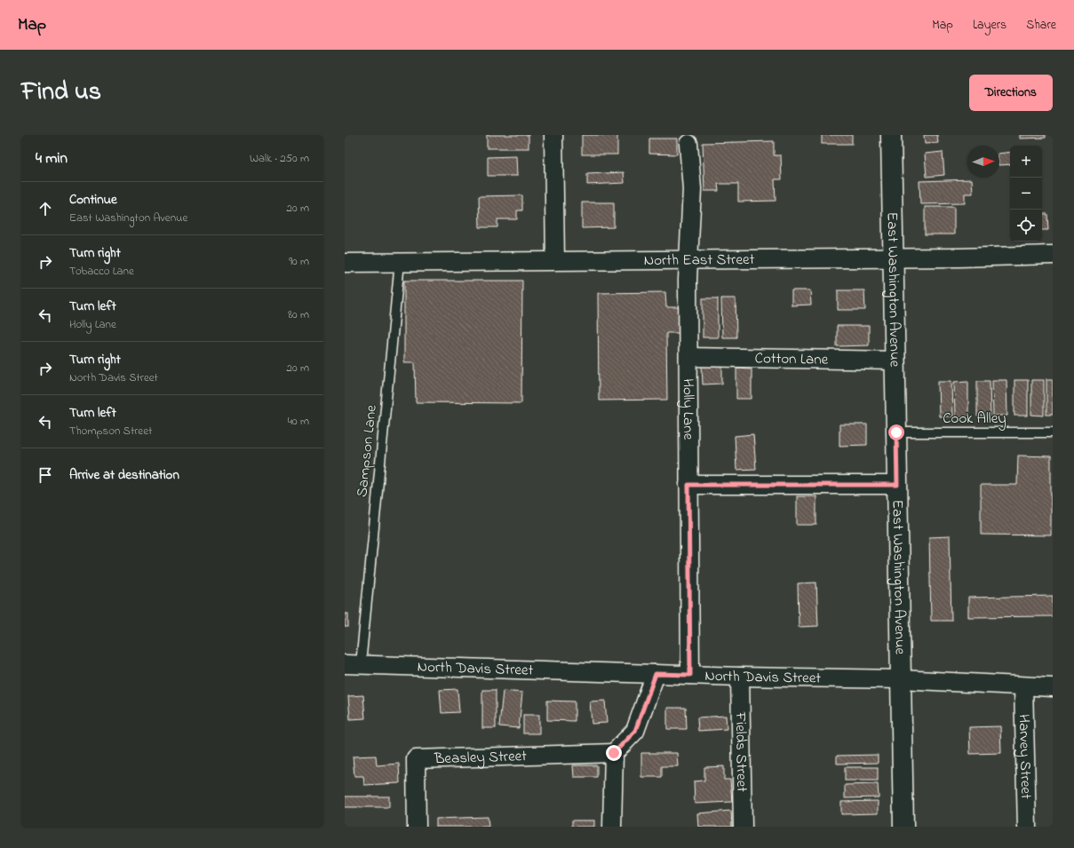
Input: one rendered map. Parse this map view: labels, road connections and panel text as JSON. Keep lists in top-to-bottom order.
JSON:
{
  "streets": {
    "street": [
      "North East Street",
      "East Washington Avenue",
      "Cotton Lane",
      "Holly Lane",
      "North Davis Street",
      "Fields Street",
      "Harvey Street",
      "Beasley Street"
    ],
    "lane": ["Cook Alley", "Sampson Lane"]
  },
  "crossings": [
    ["North East Street", "East Washington Avenue"],
    ["North East Street", "Holly Lane"],
    ["North East Street", "Sampson Lane"],
    ["East Washington Avenue", "Cotton Lane"],
    ["East Washington Avenue", "Cook Alley"],
    ["East Washington Avenue", "North Davis Street"],
    ["Cotton Lane", "Holly Lane"],
    ["Holly Lane", "North Davis Street"],
    ["Sampson Lane", "North Davis Street"],
    ["North Davis Street", "Fields Street"],
    ["North Davis Street", "Harvey Street"]
  ],
  "north": "right",
  "page": {
    "header": "Map",
    "nav": ["Map", "Layers", "Share"],
    "title": "Find us",
    "buttons": "Directions",
    "heading": ["4 min", "Walk · 250 m"],
    "map_buttons": ["+", "−"],
    "list": [
      ["Continue", "East Washington Avenue", "20 m"],
      ["Turn right", "Tobacco Lane", "90 m"],
      ["Turn left", "Holly Lane", "80 m"],
      ["Turn right", "North Davis Street", "20 m"],
      ["Turn left", "Thompson Street", "40 m"],
      "Arrive at destination"
    ]
  }
}
